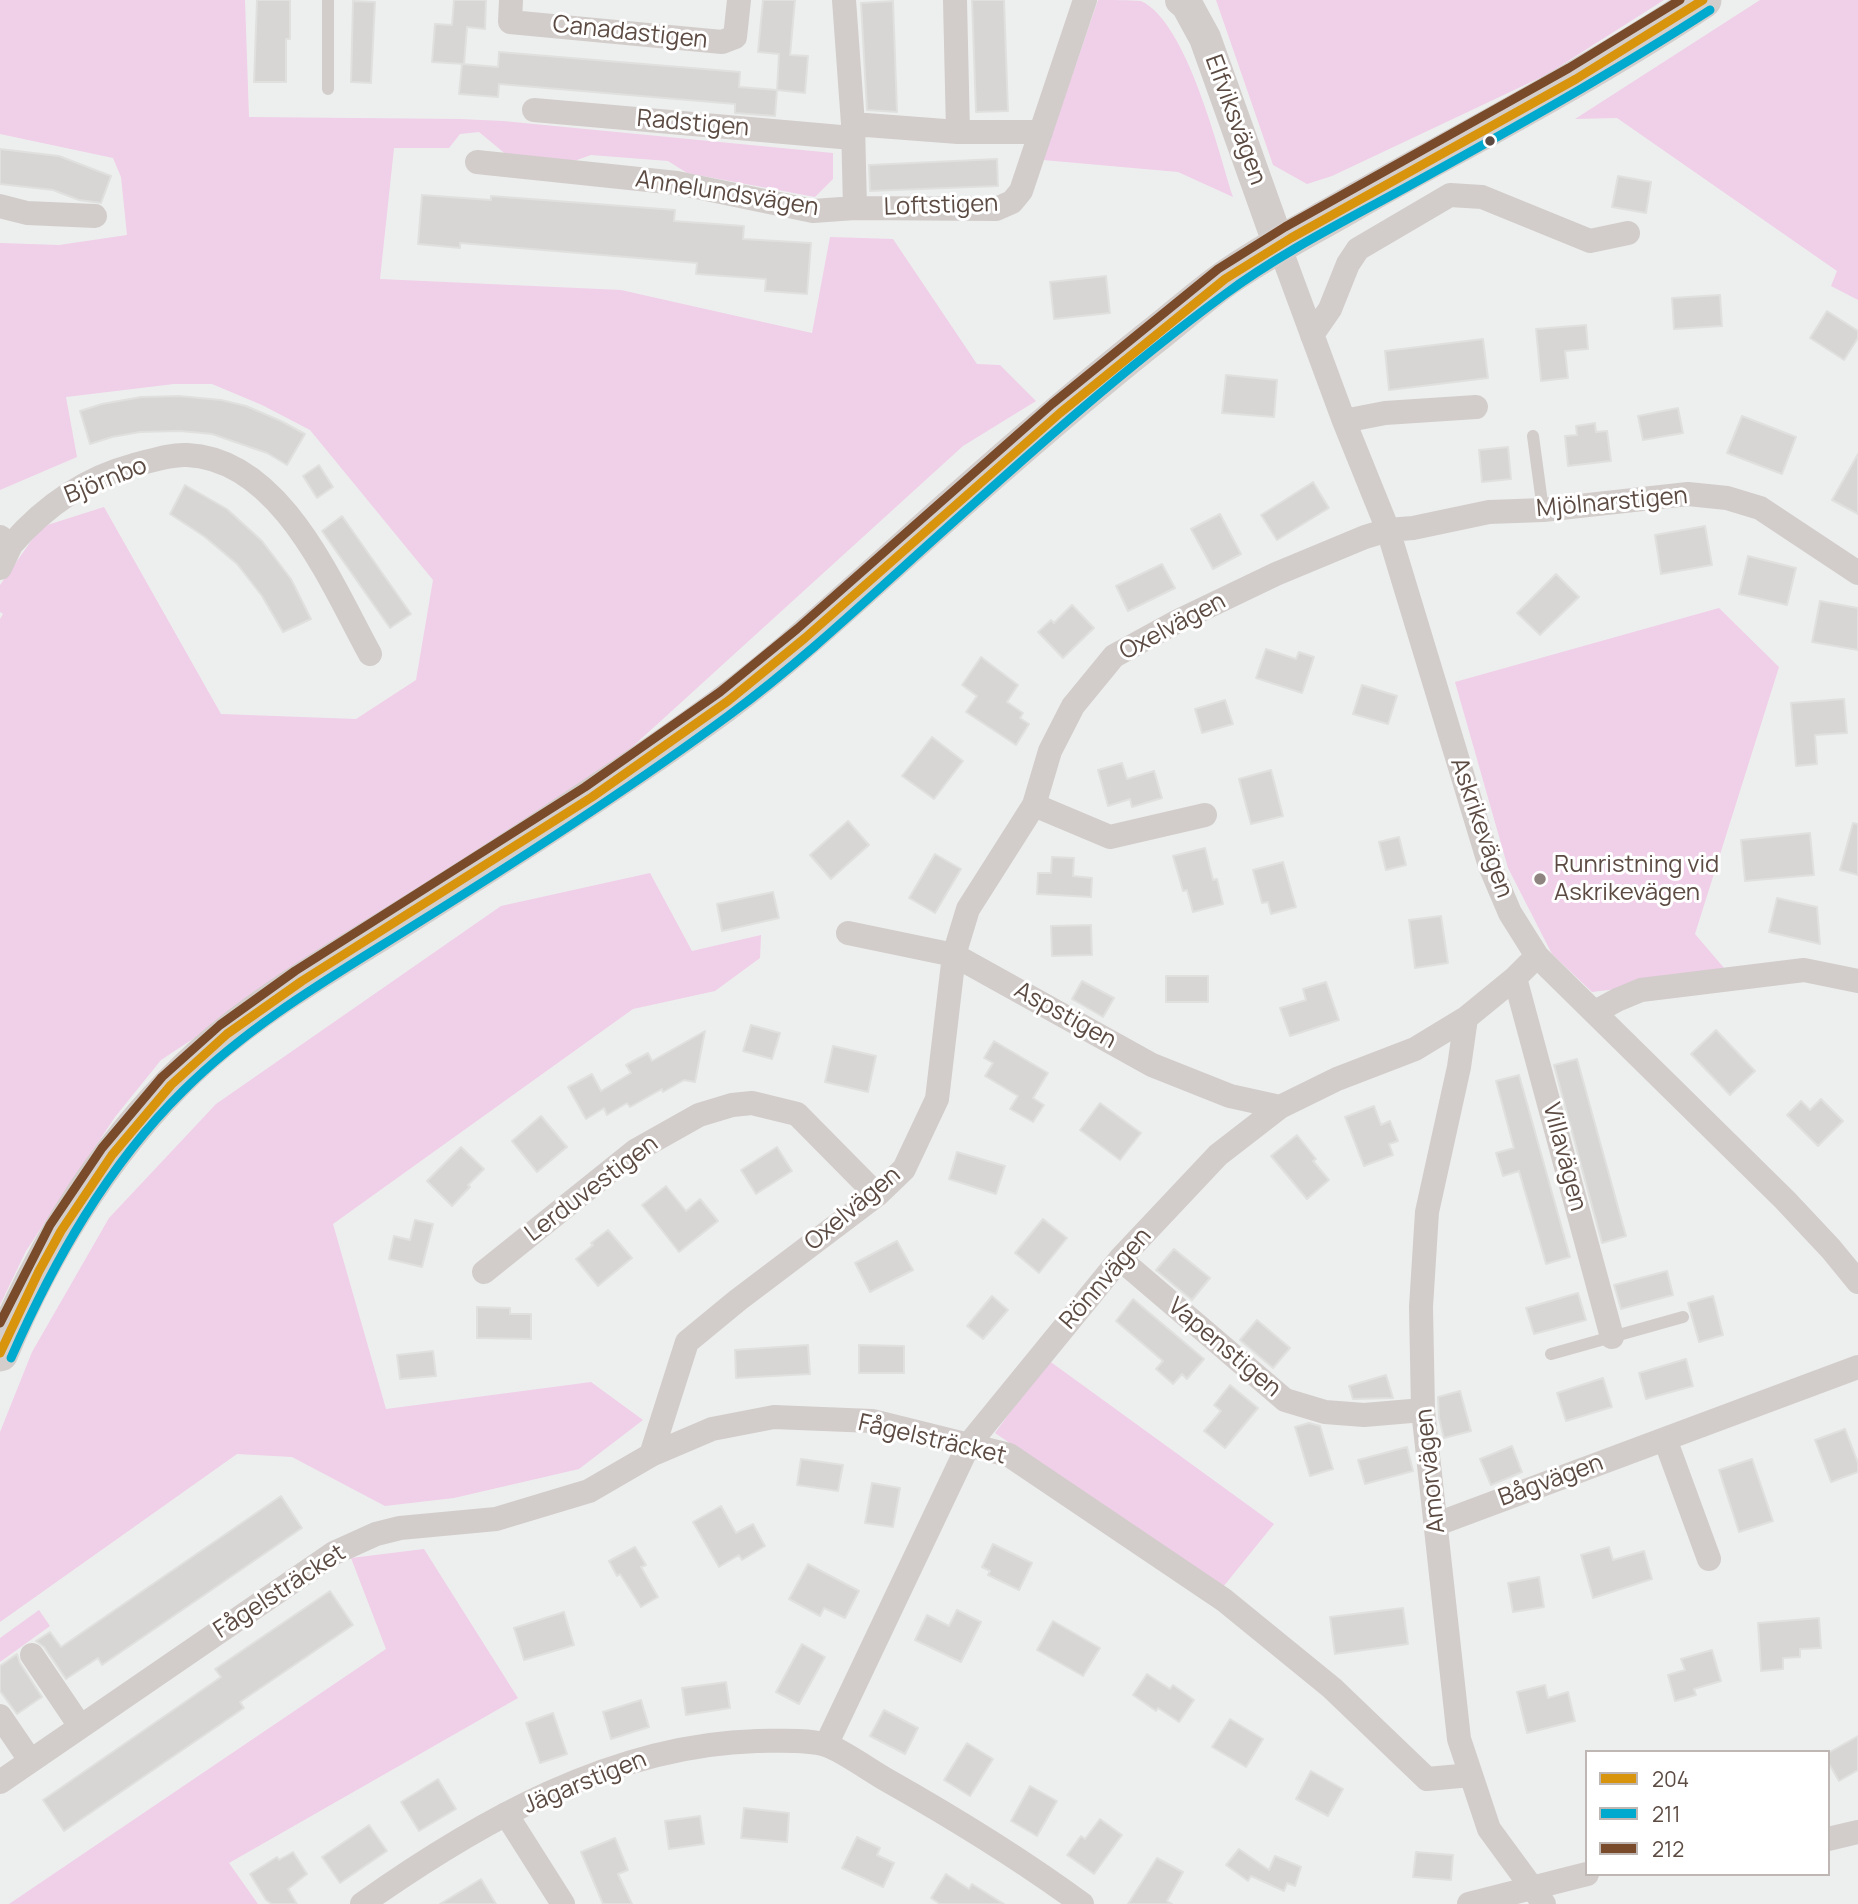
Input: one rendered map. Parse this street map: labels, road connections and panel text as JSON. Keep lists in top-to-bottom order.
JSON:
{
  "streets": {
    "street": [
      "Canadastigen",
      "Elfviksvägen",
      "Radstigen",
      "Annelundsvägen",
      "Loftstigen",
      "Björnbo",
      "Mjölnarstigen",
      "Oxelvägen",
      "Askrikevägen",
      "Aspstigen",
      "Villavägen",
      "Lerduvestigen",
      "Rönnvägen",
      "Vapenstigen",
      "Fågelsträcket",
      "Amorvägen",
      "Bågvägen",
      "Jägarstigen"
    ]
  },
  "crossings": [
    ["Elfviksvägen", "Askrikevägen"],
    ["Radstigen", "Annelundsvägen"],
    ["Radstigen", "Loftstigen"],
    ["Annelundsvägen", "Loftstigen"],
    ["Mjölnarstigen", "Oxelvägen"],
    ["Mjölnarstigen", "Askrikevägen"],
    ["Oxelvägen", "Askrikevägen"],
    ["Oxelvägen", "Aspstigen"],
    ["Oxelvägen", "Lerduvestigen"],
    ["Oxelvägen", "Fågelsträcket"],
    ["Askrikevägen", "Rönnvägen"],
    ["Aspstigen", "Rönnvägen"],
    ["Villavägen", "Rönnvägen"],
    ["Rönnvägen", "Vapenstigen"],
    ["Rönnvägen", "Fågelsträcket"],
    ["Rönnvägen", "Amorvägen"],
    ["Rönnvägen", "Jägarstigen"],
    ["Vapenstigen", "Amorvägen"],
    ["Fågelsträcket", "Amorvägen"],
    ["Amorvägen", "Bågvägen"]
  ],
  "places": ["Runristning vid Askrikevägen"],
  "lines": ["transit line 204", "transit line 212", "transit line 211"],
  "legend": ["204", "211", "212"]
}
